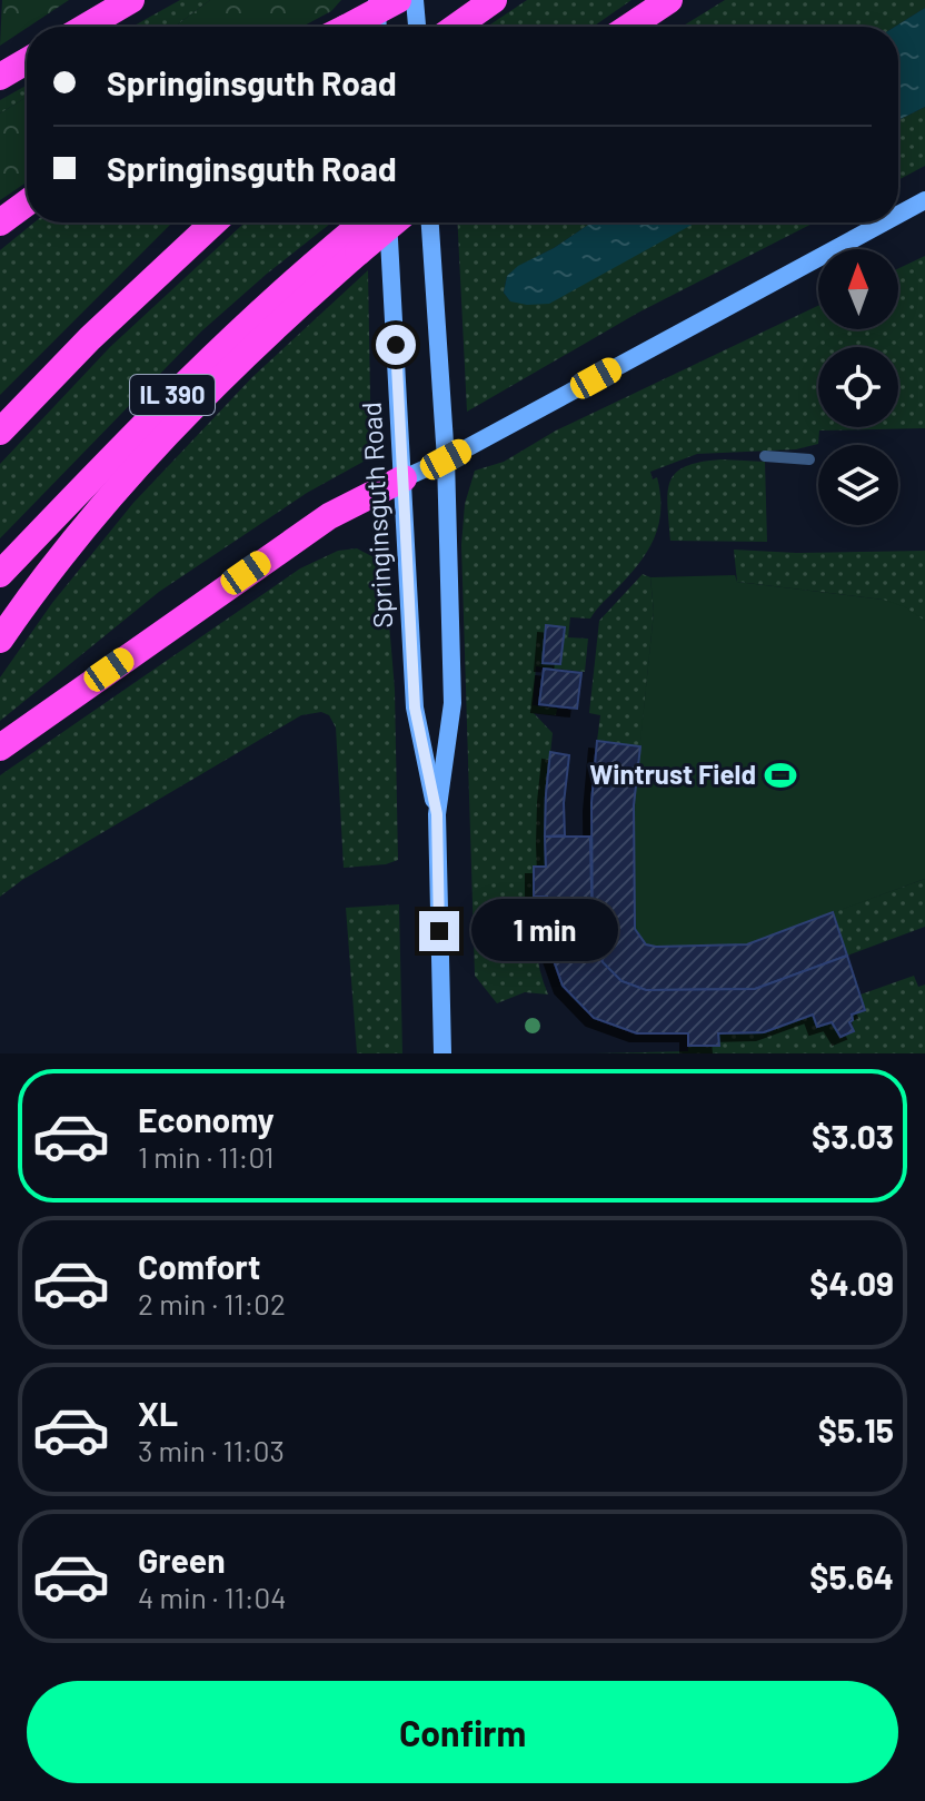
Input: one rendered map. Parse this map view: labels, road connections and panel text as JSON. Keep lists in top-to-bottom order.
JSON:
{
  "streets": {
    "highway": ["IL 390"],
    "street": ["Springinsguth Road"]
  },
  "places": {
    "sports": ["Wintrust Field"]
  },
  "north": "top",
  "page": {
    "banner": ["Springinsguth Road", "Springinsguth Road"],
    "bubble": "1 min",
    "list": [
      {
        "name": "Economy",
        "note": "1 min · 11:01",
        "value": "$3.03"
      },
      {
        "name": "Comfort",
        "note": "2 min · 11:02",
        "value": "$4.09"
      },
      {
        "name": "XL",
        "note": "3 min · 11:03",
        "value": "$5.15"
      },
      {
        "name": "Green",
        "note": "4 min · 11:04",
        "value": "$5.64"
      }
    ],
    "buttons": "Confirm"
  }
}
